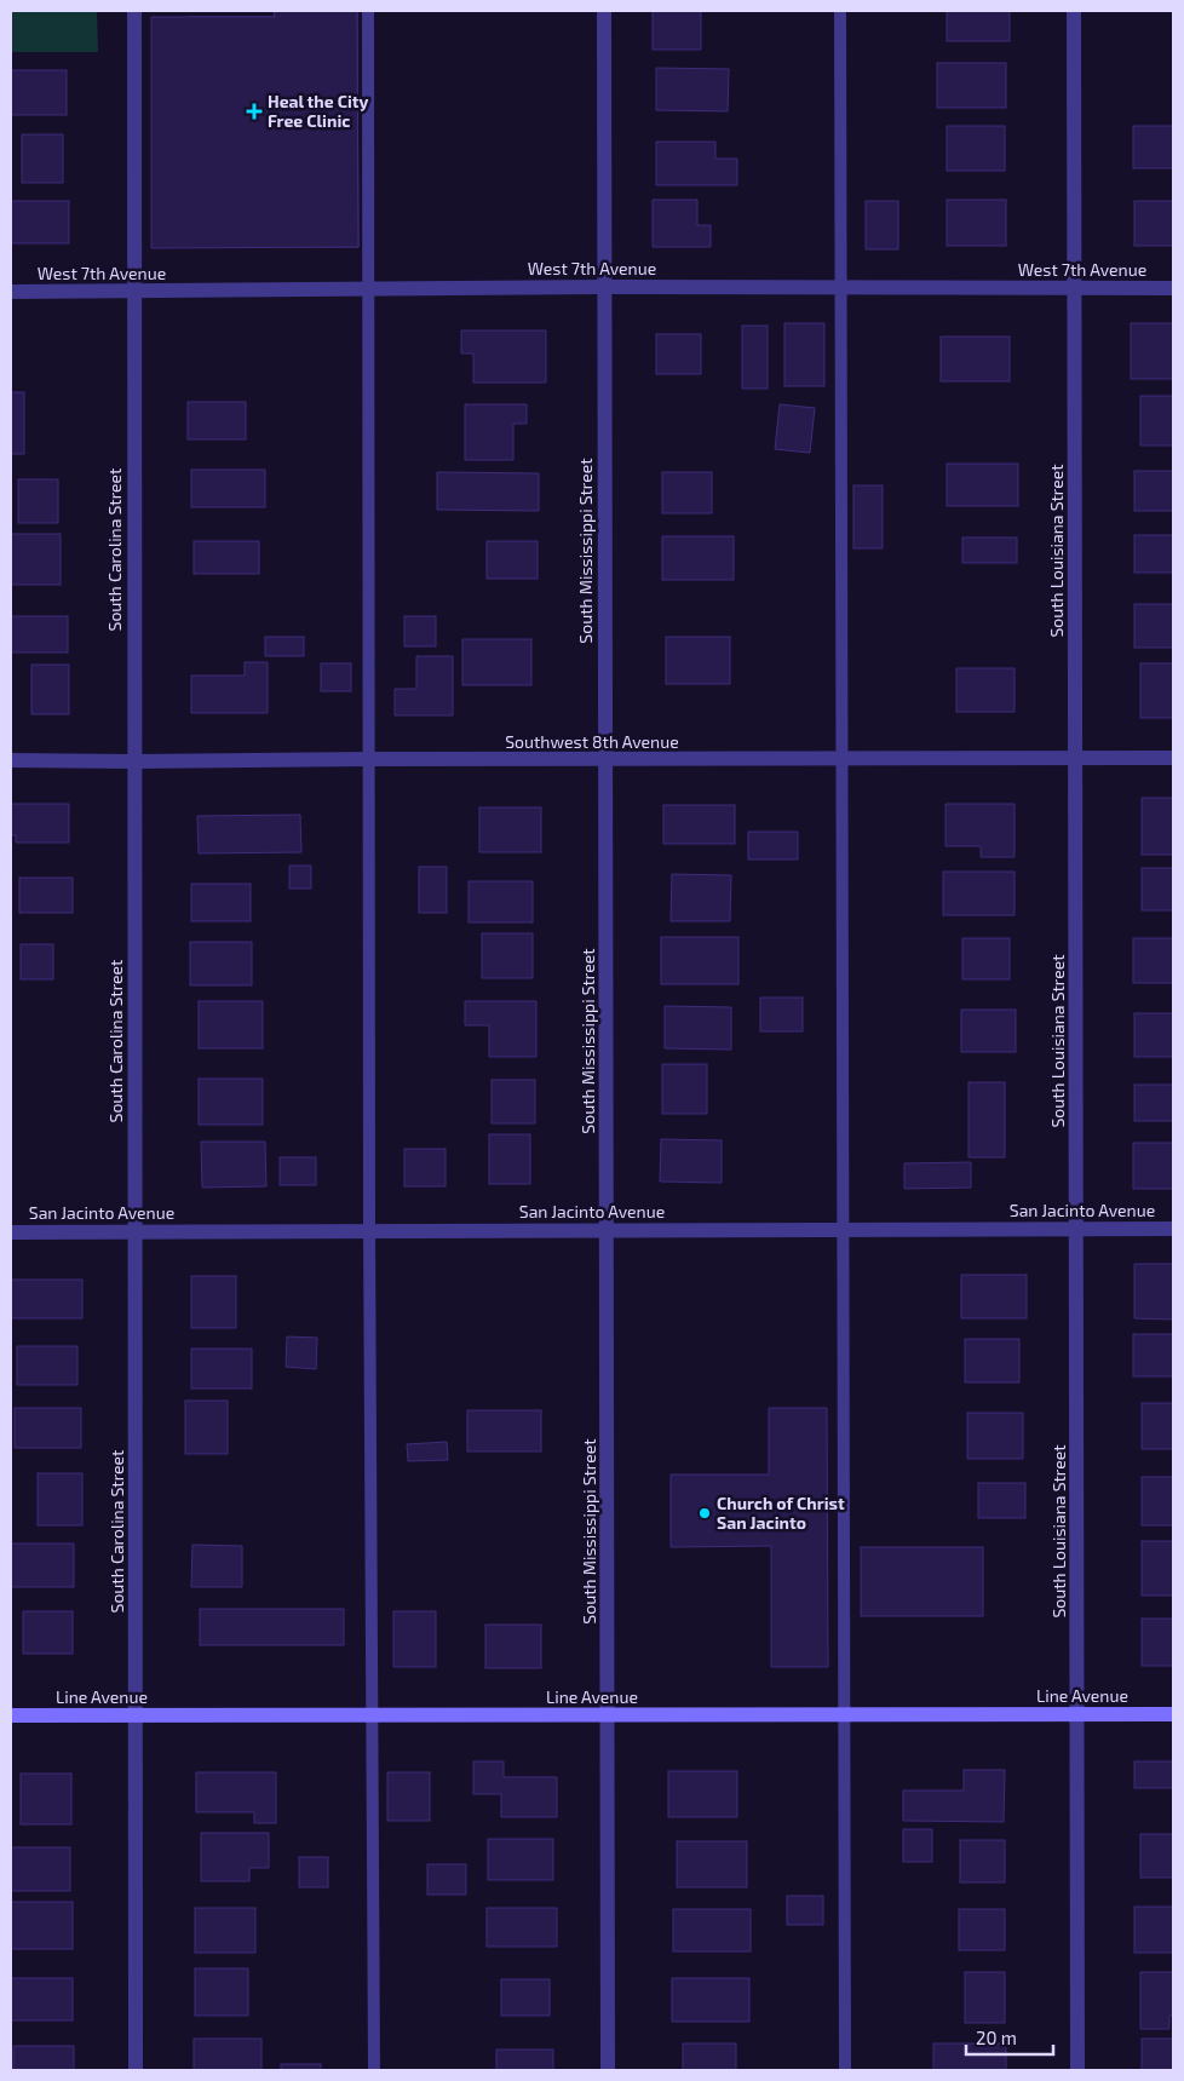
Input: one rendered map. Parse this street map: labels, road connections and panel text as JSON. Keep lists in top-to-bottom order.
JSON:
{
  "streets": {
    "main road": ["Line Avenue"],
    "street": [
      "West 7th Avenue",
      "South Carolina Street",
      "South Mississippi Street",
      "South Louisiana Street",
      "Southwest 8th Avenue",
      "San Jacinto Avenue"
    ]
  },
  "crossings": [
    ["West 7th Avenue", "South Carolina Street"],
    ["West 7th Avenue", "South Mississippi Street"],
    ["West 7th Avenue", "South Louisiana Street"],
    ["South Carolina Street", "Southwest 8th Avenue"],
    ["South Carolina Street", "San Jacinto Avenue"],
    ["South Carolina Street", "Line Avenue"],
    ["South Mississippi Street", "Southwest 8th Avenue"],
    ["South Mississippi Street", "San Jacinto Avenue"],
    ["South Mississippi Street", "Line Avenue"],
    ["South Louisiana Street", "Southwest 8th Avenue"],
    ["South Louisiana Street", "San Jacinto Avenue"],
    ["South Louisiana Street", "Line Avenue"]
  ],
  "places": {
    "health": ["Heal the City Free Clinic"],
    "other": ["Church of Christ San Jacinto"]
  },
  "scale_bar": "20 m"
}
